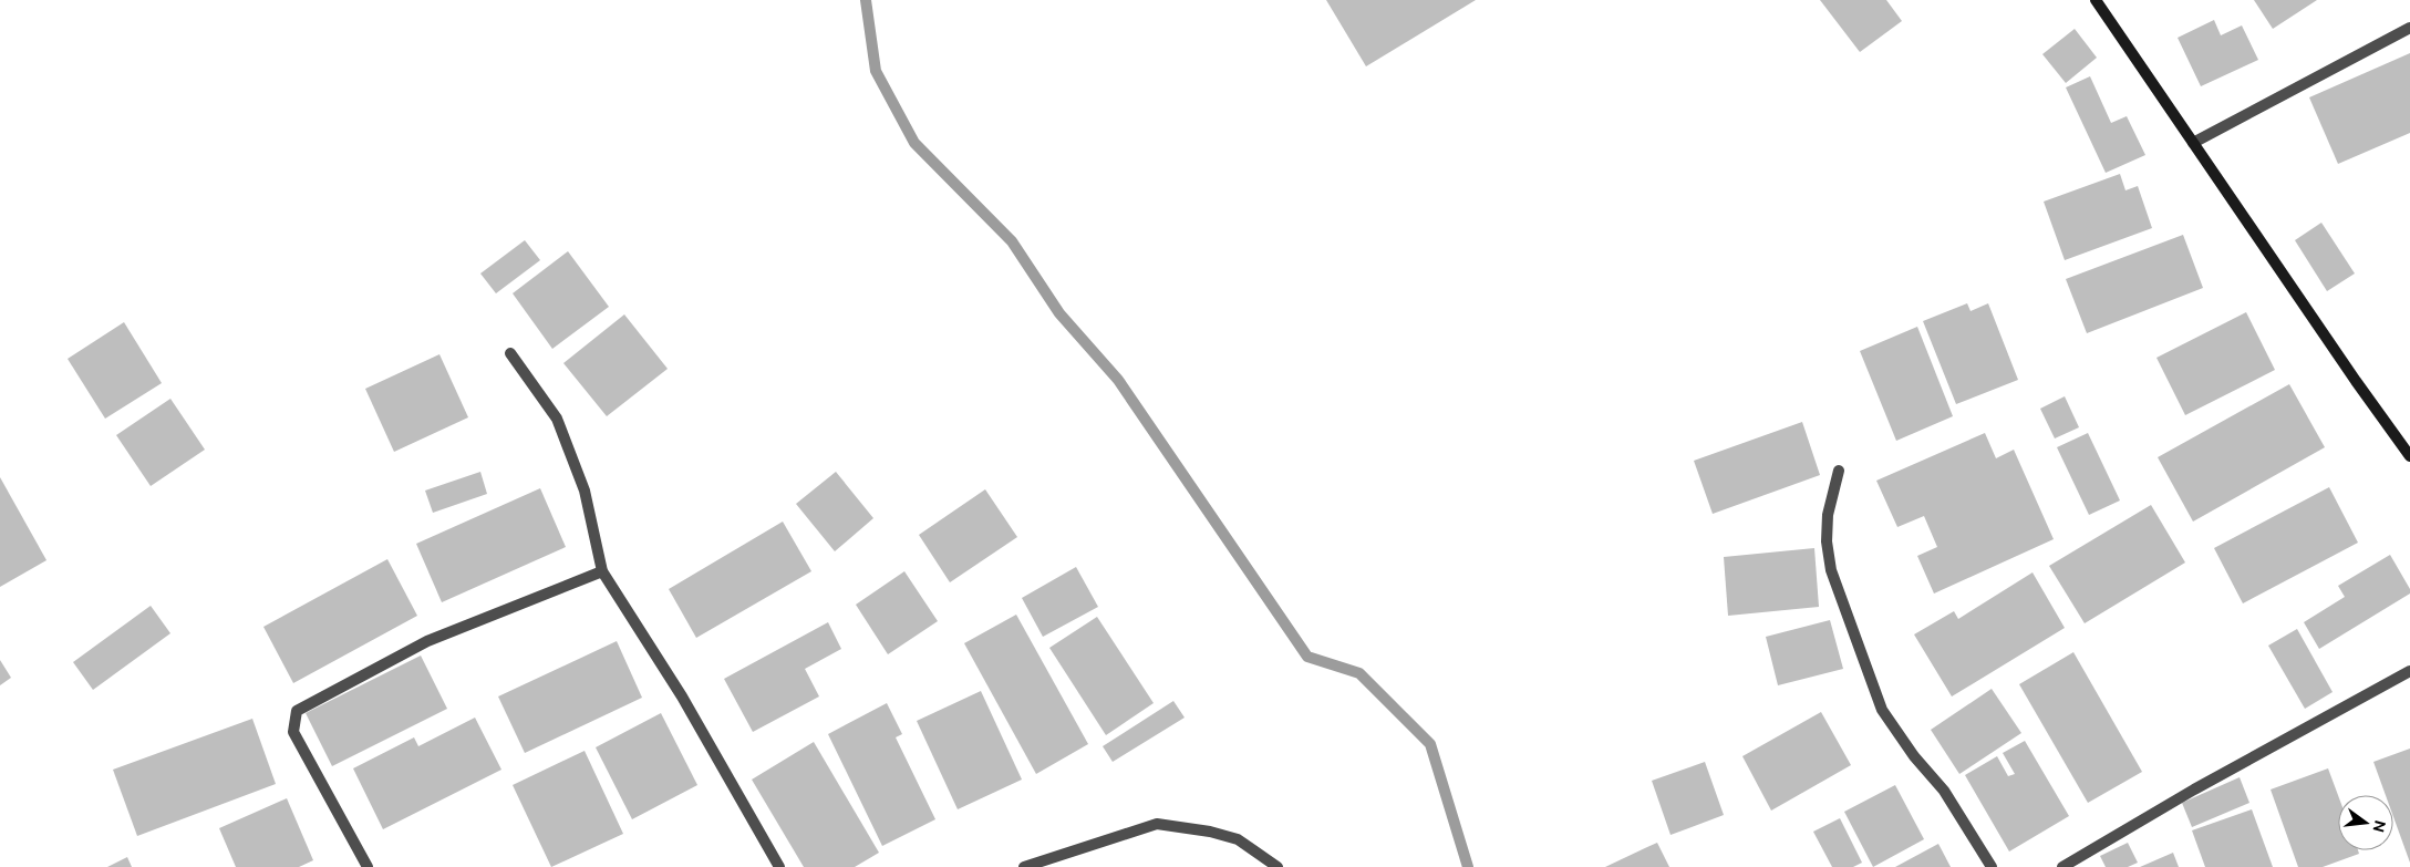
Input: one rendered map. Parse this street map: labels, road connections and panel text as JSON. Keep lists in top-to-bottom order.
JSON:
{
  "north": "right"
}
